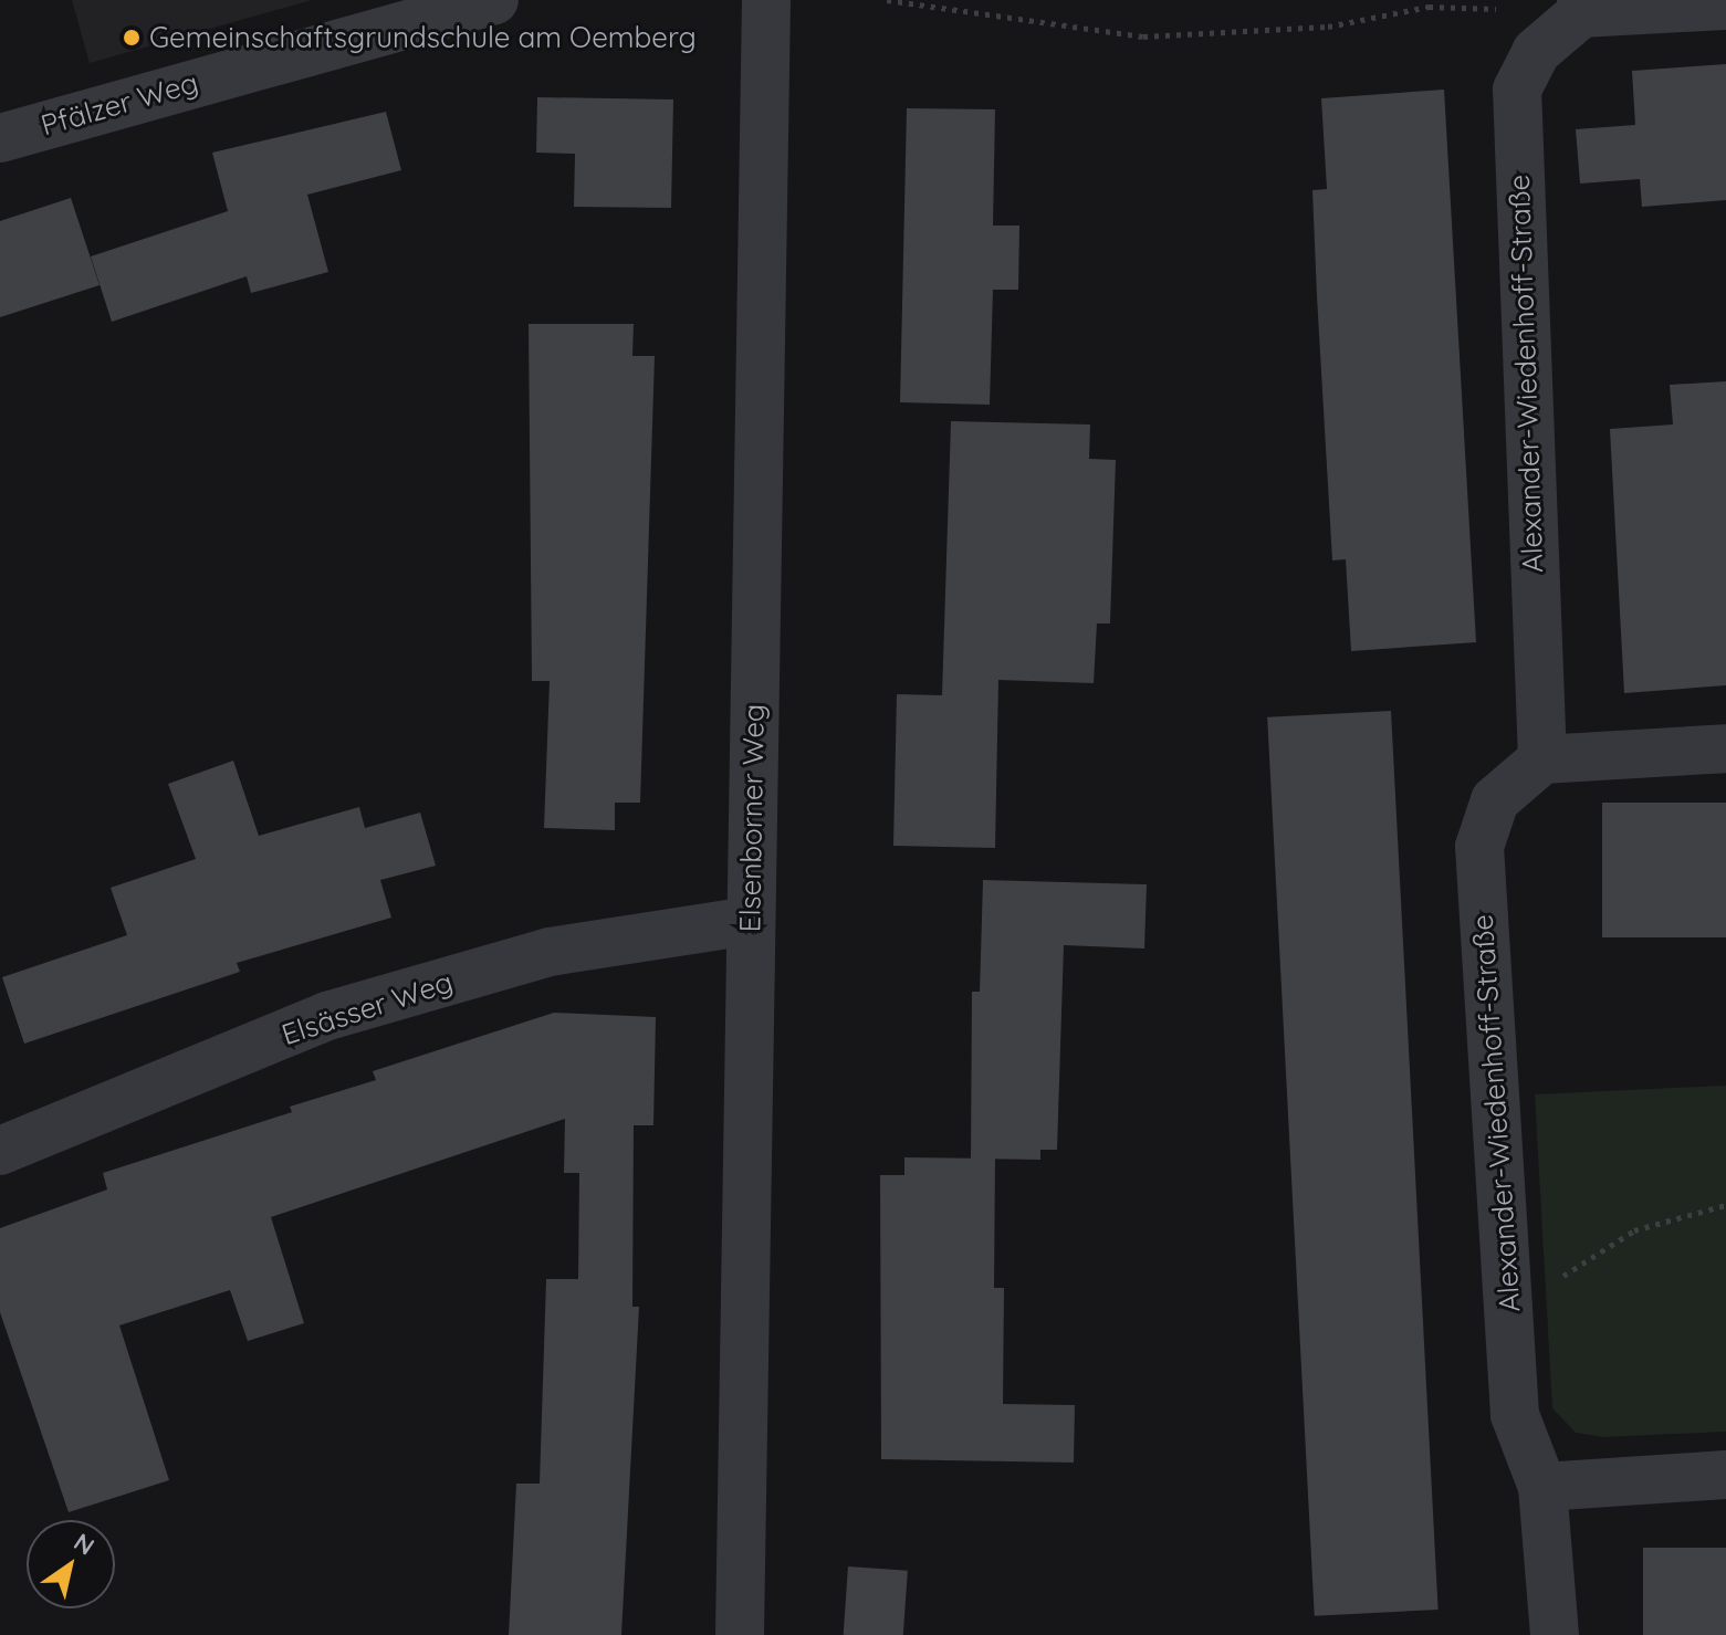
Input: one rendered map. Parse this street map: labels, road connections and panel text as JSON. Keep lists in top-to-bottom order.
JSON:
{
  "streets": {
    "street": [
      "Pfälzer Weg",
      "Alexander-Wiedenhoff-Straße",
      "Elsenborner Weg",
      "Elsässer Weg"
    ]
  },
  "crossings": [
    ["Elsenborner Weg", "Elsässer Weg"]
  ],
  "places": ["Gemeinschaftsgrundschule am Oemberg"],
  "north": "top right"
}
